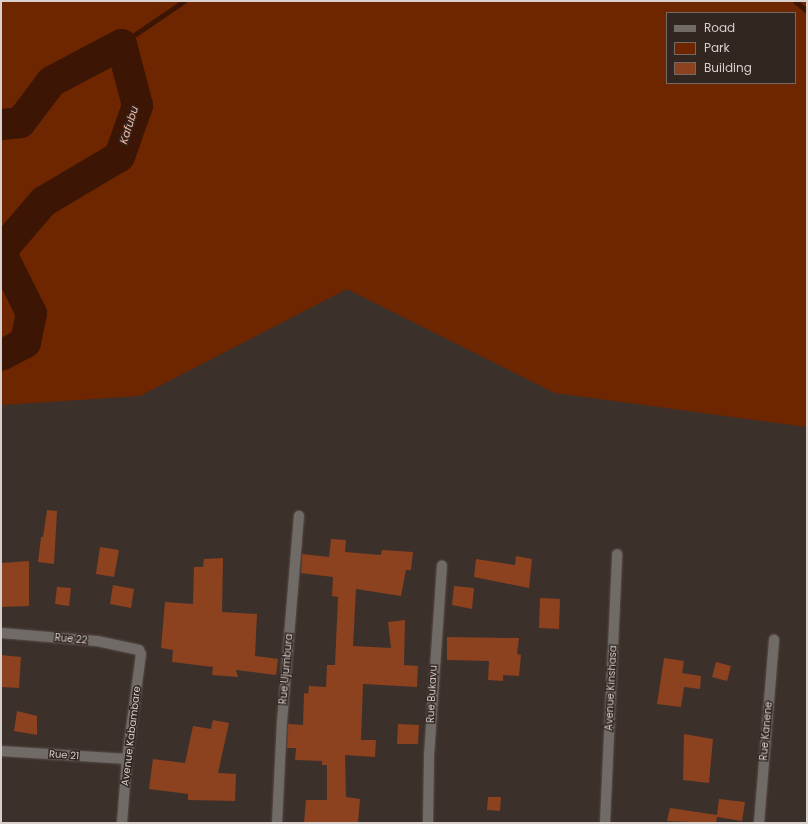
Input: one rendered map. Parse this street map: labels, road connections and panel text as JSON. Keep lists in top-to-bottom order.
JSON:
{
  "streets": {
    "street": [
      "Rue 22",
      "Rue Ujumbura",
      "Avenue Kinshasa",
      "Rue Bukavu",
      "Rue Kanene",
      "Avenue Kabambare",
      "Rue 21"
    ]
  },
  "crossings": [
    ["Rue 22", "Avenue Kabambare"],
    ["Avenue Kabambare", "Rue 21"]
  ],
  "water": ["Kafubu"],
  "legend": ["Road", "Park", "Building"]
}
